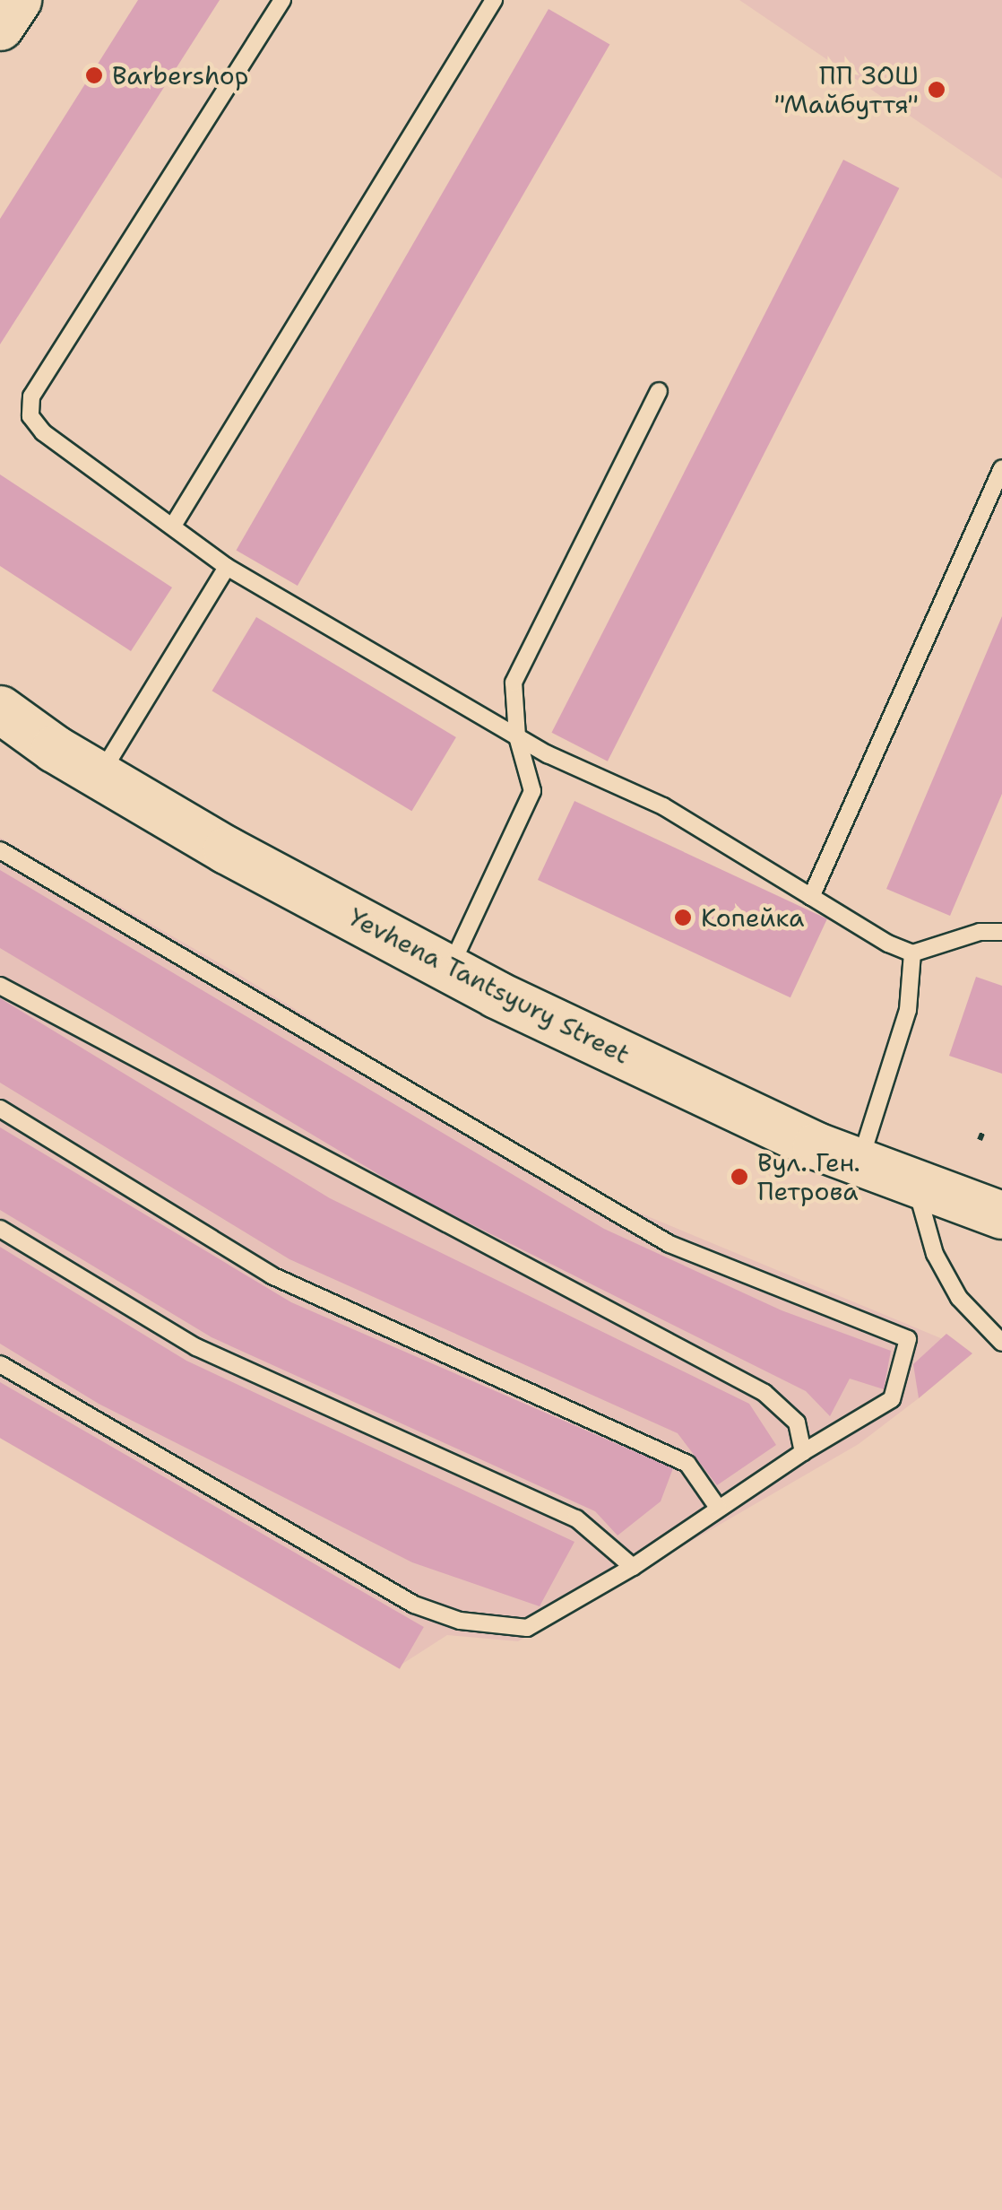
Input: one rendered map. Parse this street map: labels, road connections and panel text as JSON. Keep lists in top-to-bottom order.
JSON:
{
  "streets": {
    "street": ["Yevhena Tantsyury Street"]
  },
  "places": [
    "Barbershop",
    "ПП ЗОШ \"Майбуття\"",
    "Копейка",
    "Вул. Ген. Петрова"
  ]
}
